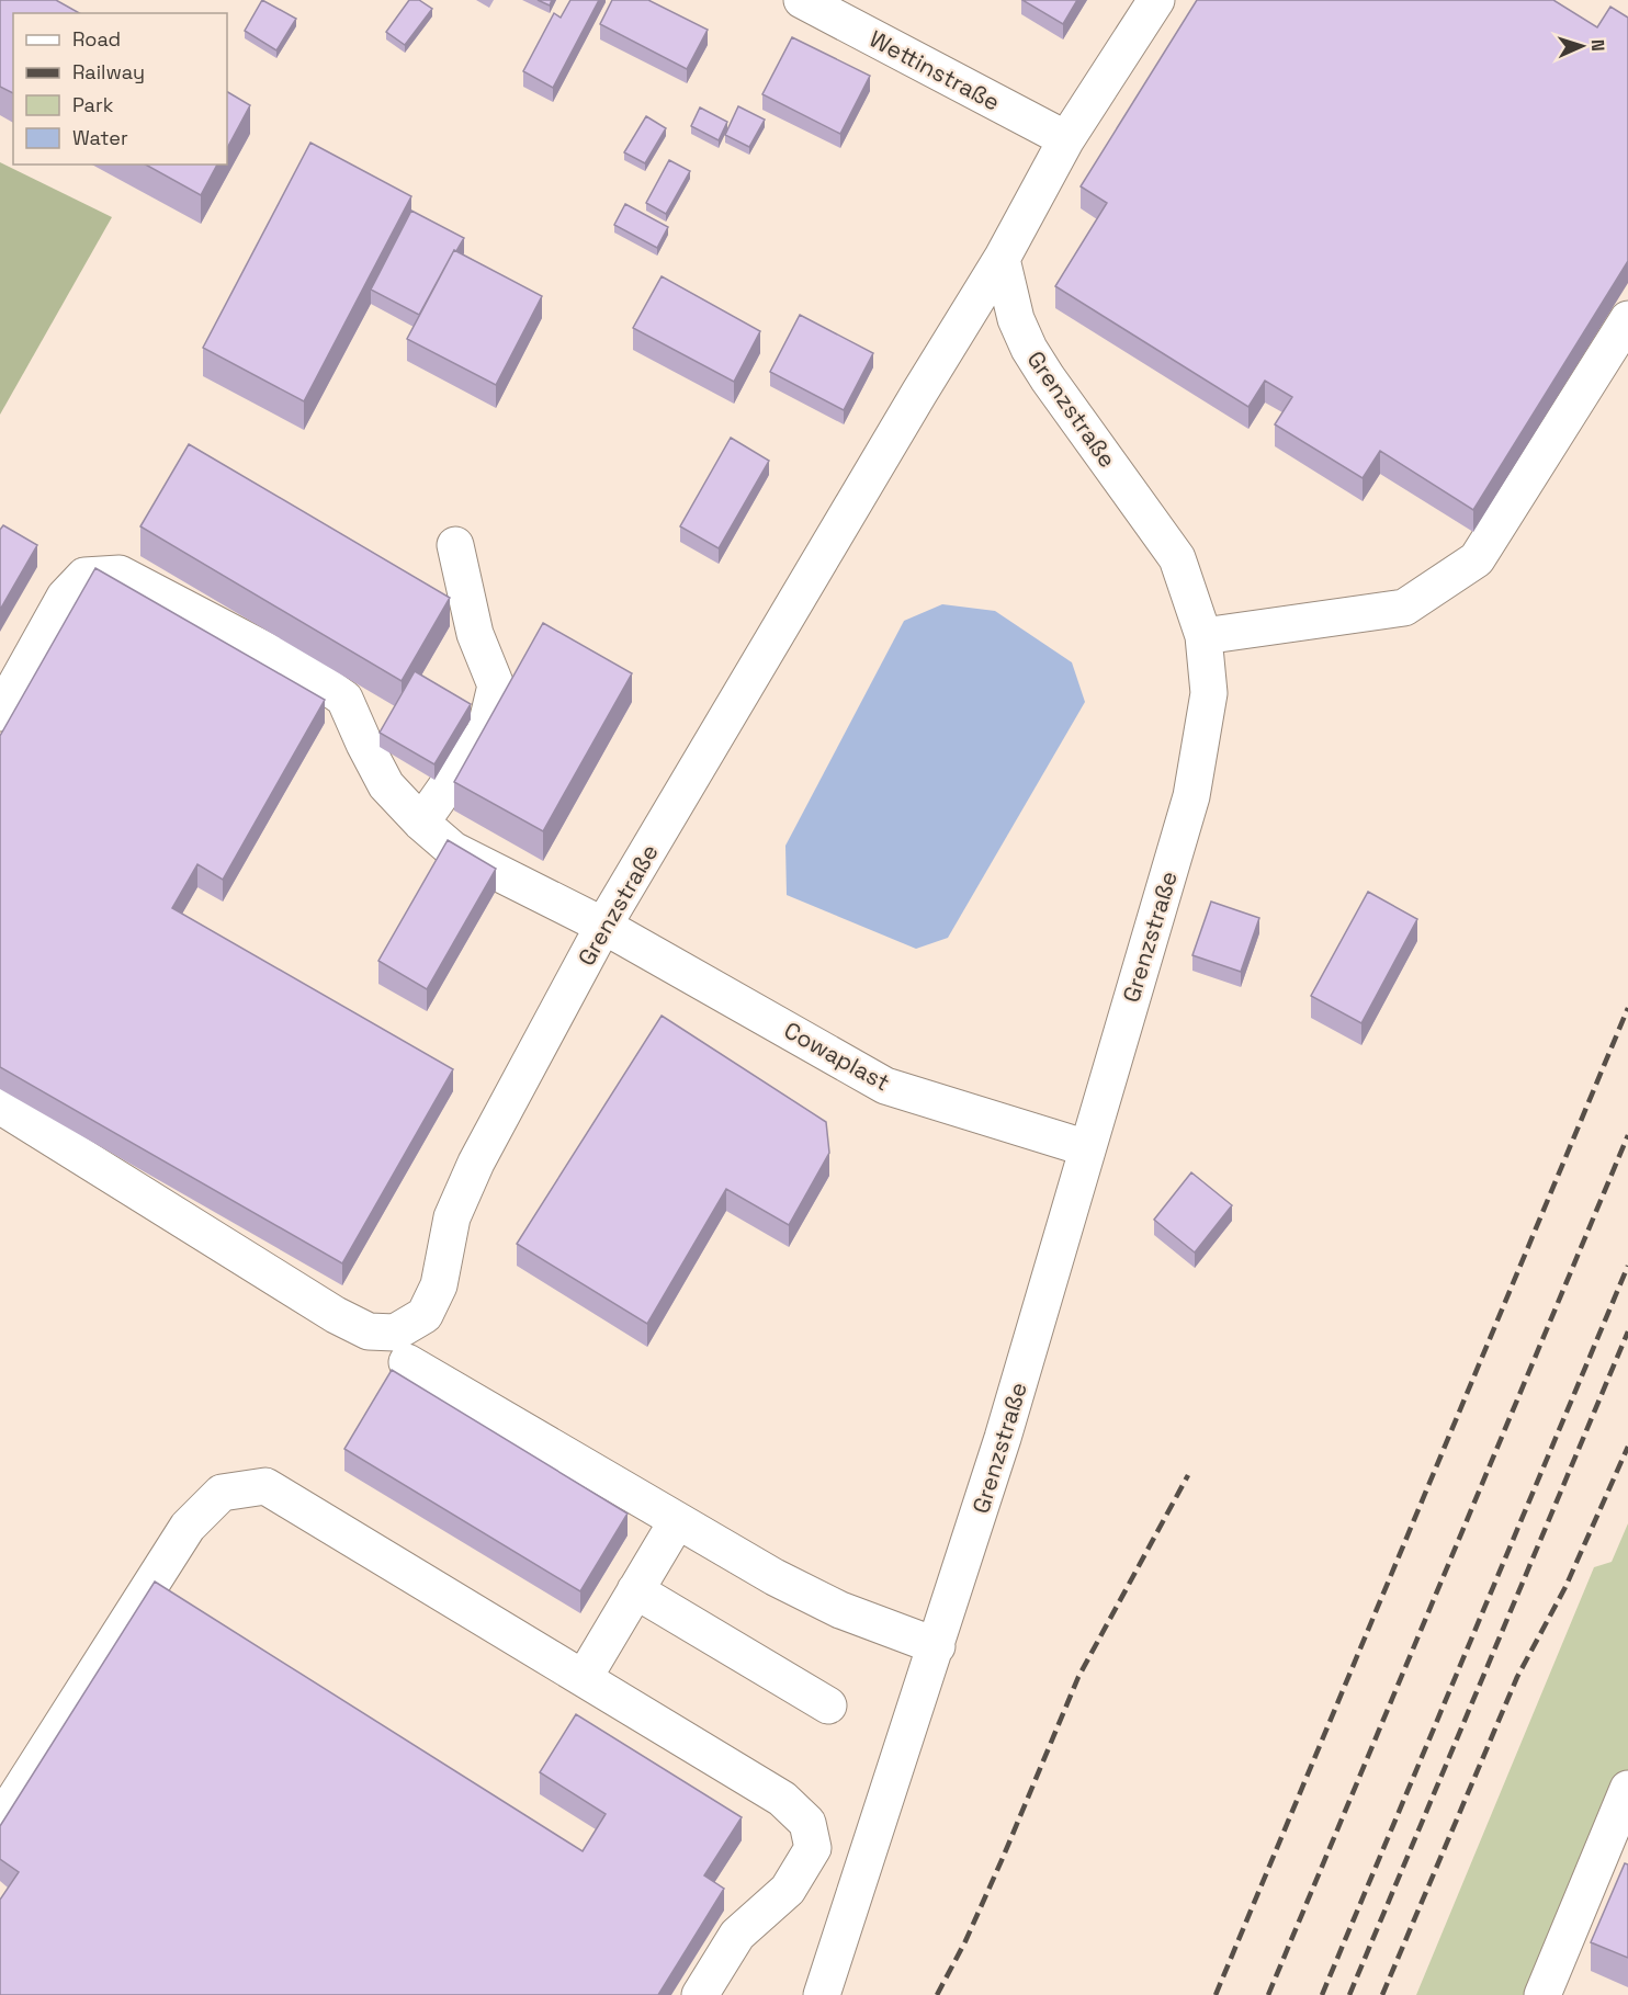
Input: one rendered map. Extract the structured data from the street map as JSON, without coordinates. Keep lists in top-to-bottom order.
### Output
{
  "streets": {
    "street": ["Wettinstraße", "Grenzstraße", "Cowaplast"]
  },
  "crossings": [
    ["Wettinstraße", "Grenzstraße"],
    ["Grenzstraße", "Cowaplast"]
  ],
  "legend": [
    "Road",
    "Railway",
    "Park",
    "Water"
  ],
  "north": "right"
}
